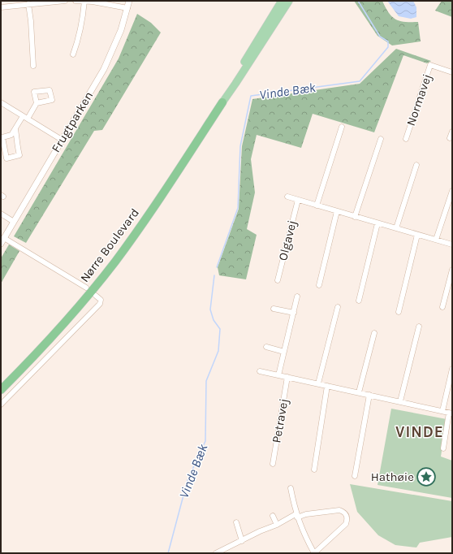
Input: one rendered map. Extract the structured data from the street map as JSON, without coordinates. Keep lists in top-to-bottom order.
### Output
{
  "streets": {
    "highway": ["Nørre Boulevard"],
    "street": [
      "Normavej",
      "Frugtparken",
      "Olgavej",
      "Petravej"
    ]
  },
  "districts": ["VINDE"],
  "water": ["Vinde Bæk"],
  "places": {
    "place": ["Hathøie"]
  }
}
